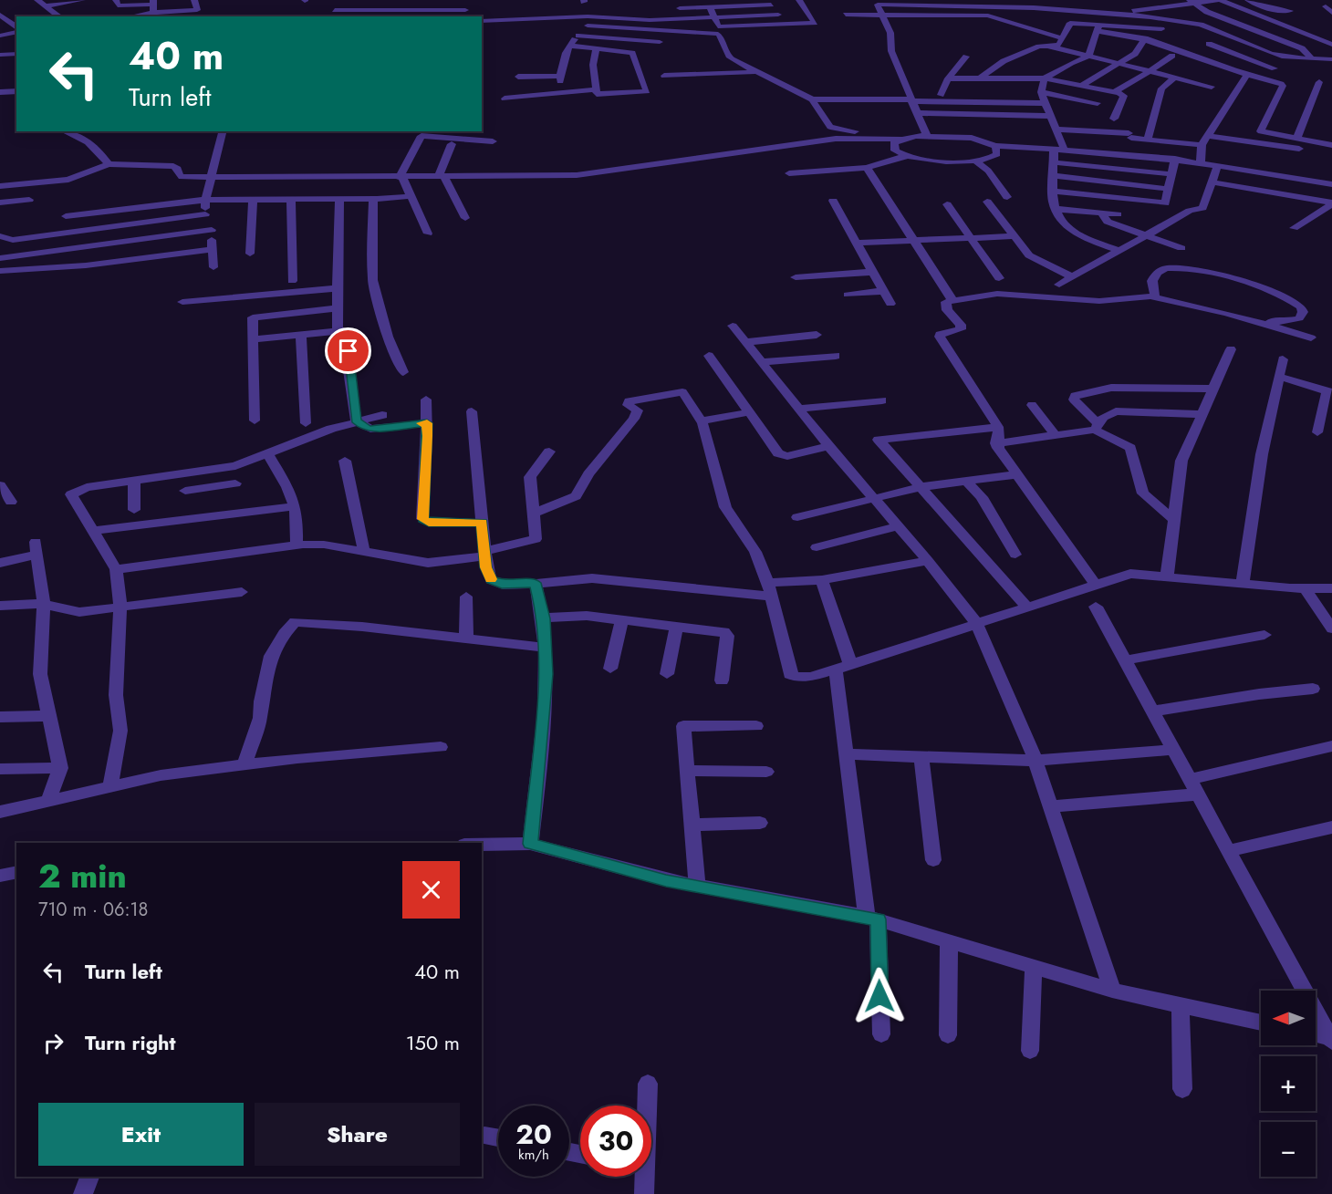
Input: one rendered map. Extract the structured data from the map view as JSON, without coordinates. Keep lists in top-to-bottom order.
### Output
{
  "north": "left",
  "page": {
    "turn": ["40 m", "Turn left"],
    "heading": ["2 min", "710 m · 06:18"],
    "list": [
      {
        "name": "Turn left",
        "value": "40 m"
      },
      {
        "name": "Turn right",
        "value": "150 m"
      }
    ],
    "map_buttons": ["+", "−"],
    "buttons": ["Exit", "Share"],
    "speed": "20 km/h",
    "limit": "30"
  }
}
